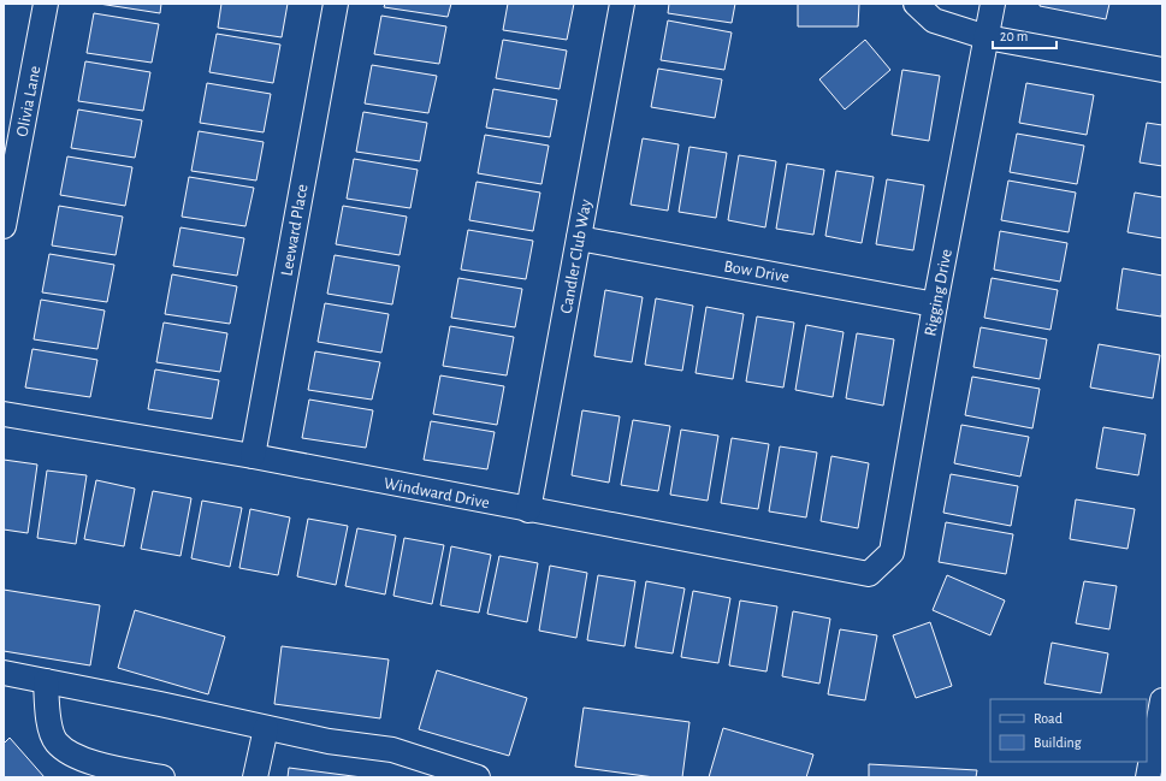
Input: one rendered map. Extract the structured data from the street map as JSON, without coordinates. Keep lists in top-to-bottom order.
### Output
{
  "streets": {
    "street": [
      "Olivia Lane",
      "Leeward Place",
      "Candler Club Way",
      "Bow Drive",
      "Rigging Drive",
      "Windward Drive"
    ]
  },
  "crossings": [
    ["Leeward Place", "Windward Drive"],
    ["Candler Club Way", "Bow Drive"],
    ["Candler Club Way", "Windward Drive"],
    ["Bow Drive", "Rigging Drive"],
    ["Rigging Drive", "Windward Drive"]
  ],
  "legend": ["Road", "Building"],
  "scale_bar": "20 m"
}
